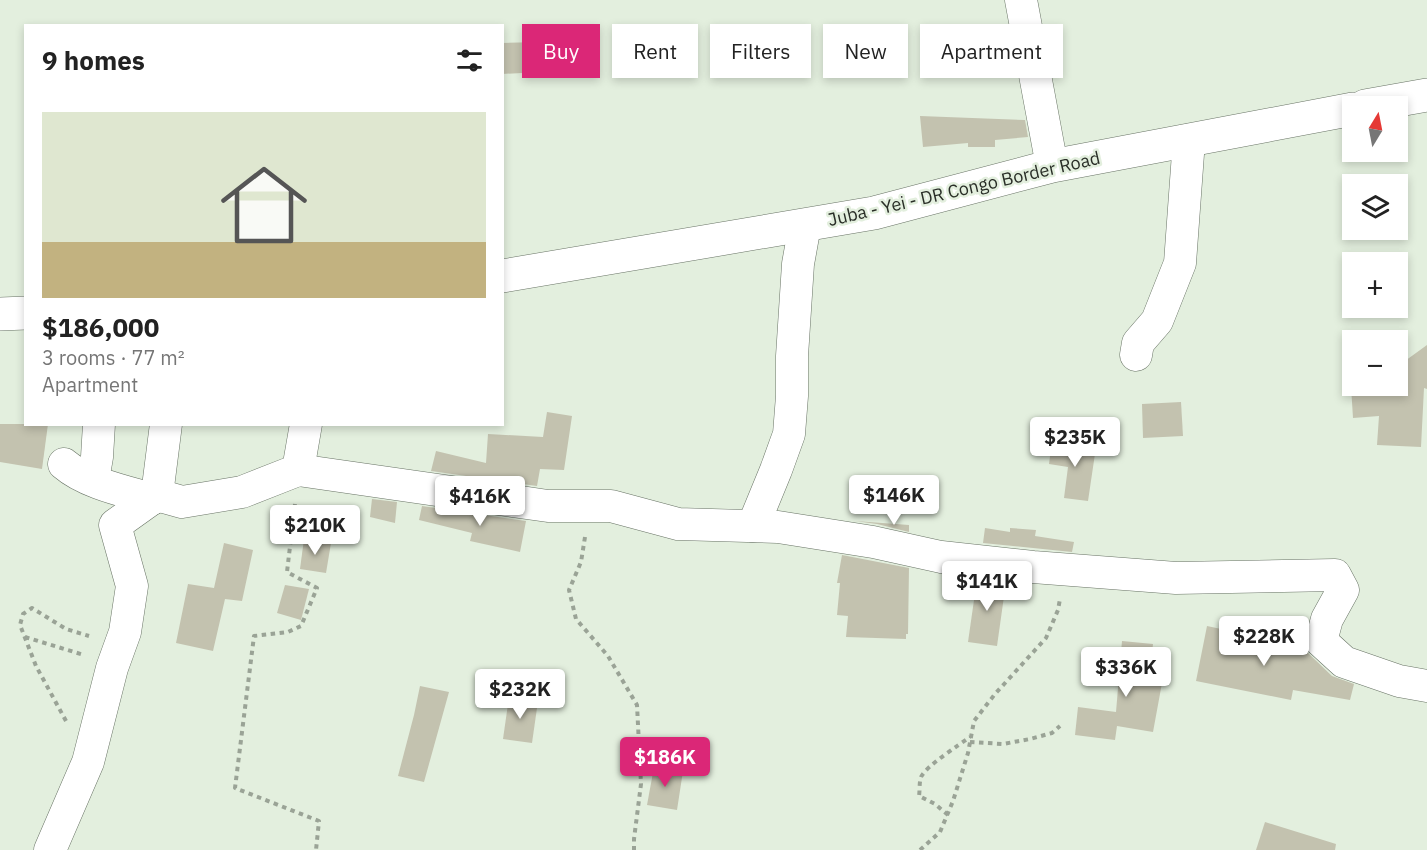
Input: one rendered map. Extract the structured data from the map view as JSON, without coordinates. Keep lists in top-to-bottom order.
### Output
{
  "streets": {
    "main road": ["Juba - Yei - DR Congo Border Road"]
  },
  "north": "top",
  "page": {
    "chip": [
      "Buy",
      "Rent",
      "Filters",
      "New",
      "Apartment"
    ],
    "heading": "9 homes",
    "map_buttons": ["+", "−"],
    "list": [
      {
        "name": "$186,000",
        "note": "3 rooms · 77 m² · Apartment"
      }
    ],
    "price": [
      "$235K",
      "$146K",
      "$416K",
      "$210K",
      "$141K",
      "$228K",
      "$336K",
      "$232K",
      "$186K"
    ]
  }
}
